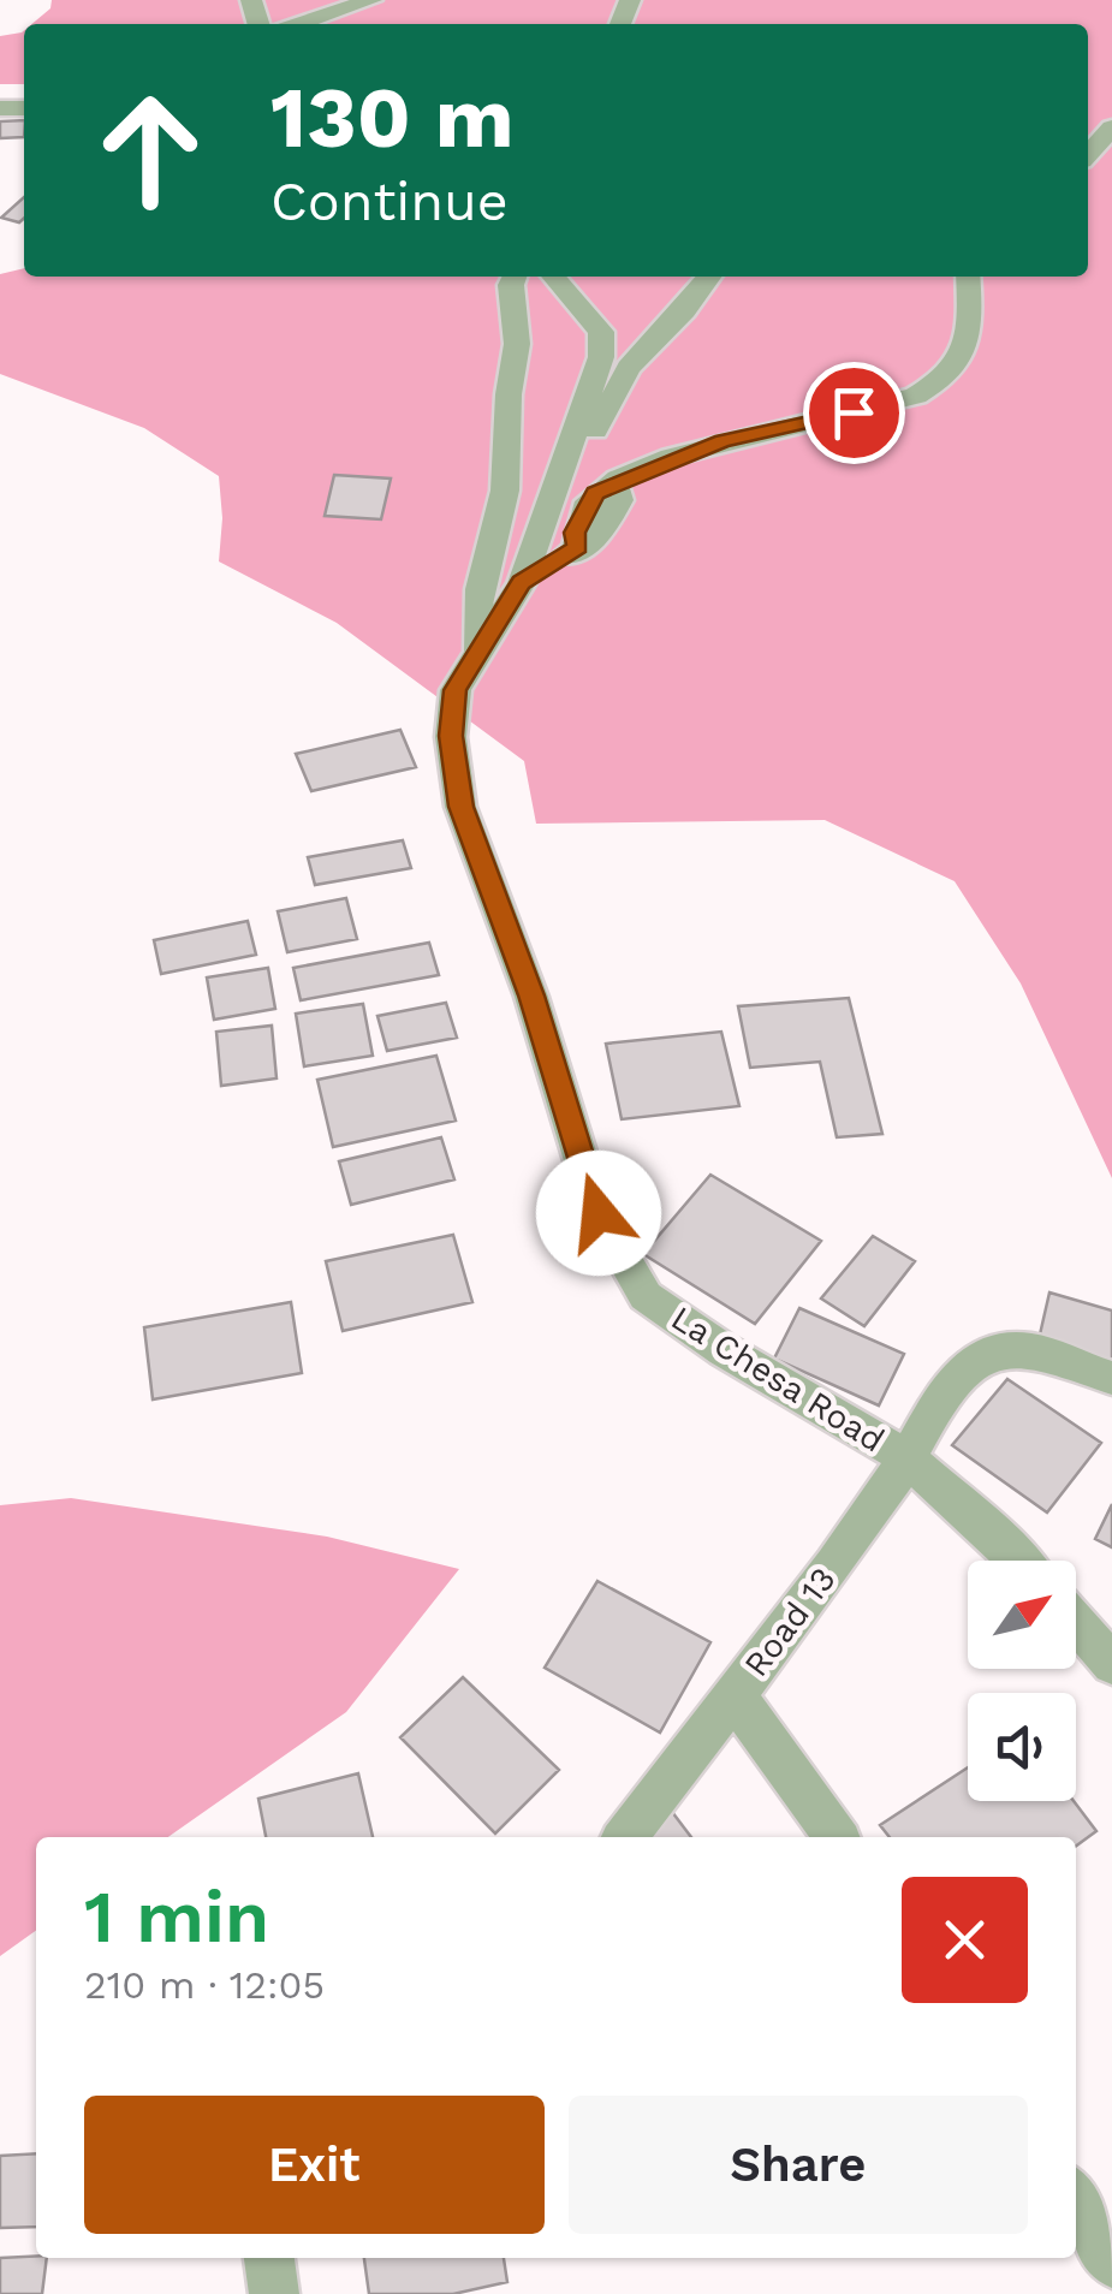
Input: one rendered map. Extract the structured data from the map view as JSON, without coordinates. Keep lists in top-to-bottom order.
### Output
{
  "streets": {
    "street": ["La Chesa Road", "Road 13"]
  },
  "crossings": [
    ["La Chesa Road", "Road 13"]
  ],
  "north": "top right",
  "page": {
    "turn": ["130 m", "Continue"],
    "heading": ["1 min", "210 m · 12:05"],
    "buttons": ["Exit", "Share"]
  }
}
